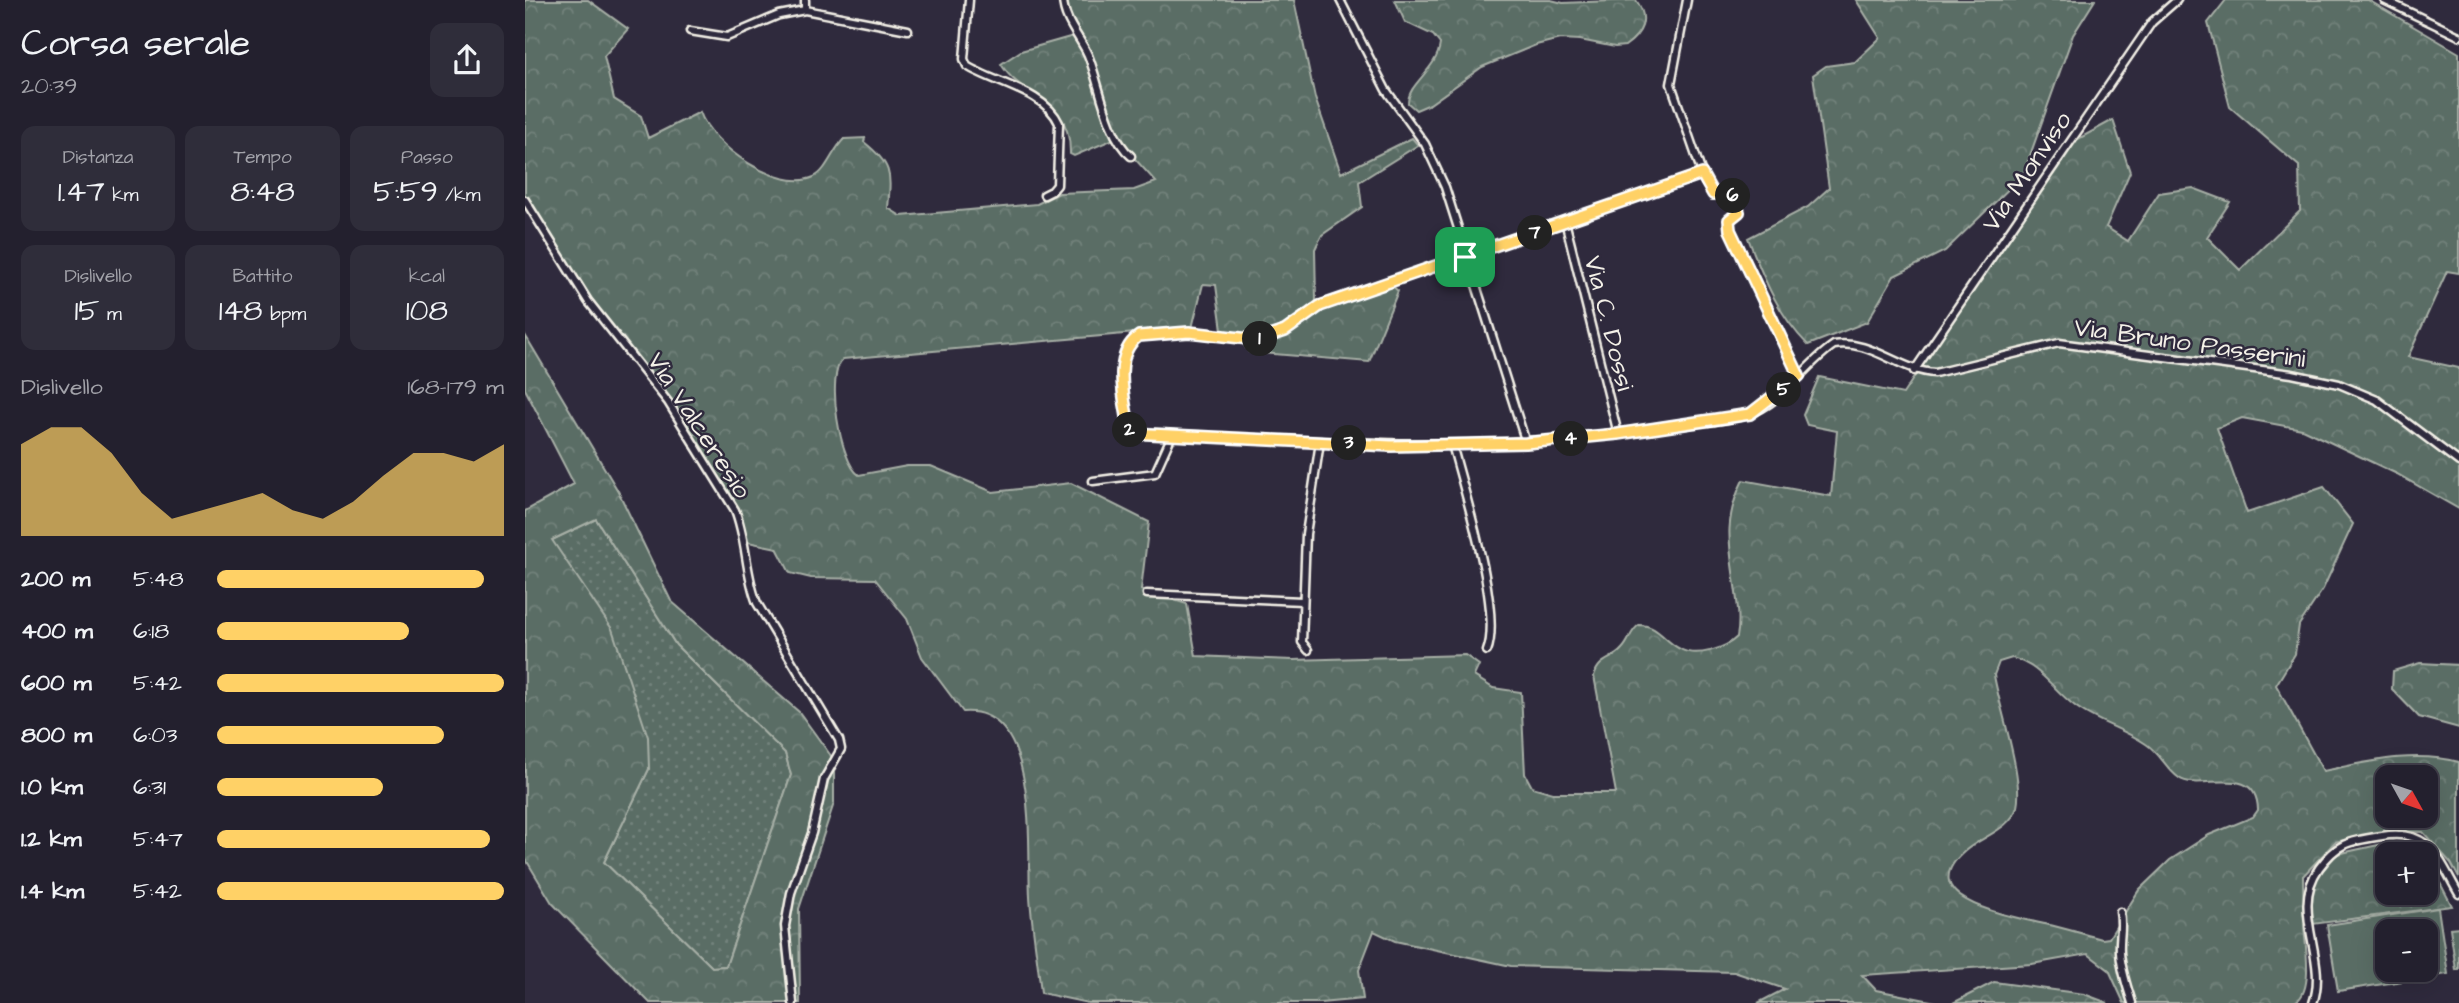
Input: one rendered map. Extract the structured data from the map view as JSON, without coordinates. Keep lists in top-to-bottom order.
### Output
{
  "streets": {
    "street": [
      "Via Monviso",
      "Via C. Dossi",
      "Via Bruno Passerini",
      "Via Valceresio"
    ]
  },
  "crossings": [
    ["Via Monviso", "Via Bruno Passerini"],
    ["Via C. Dossi", "Via Bruno Passerini"]
  ],
  "north": "bottom right",
  "page": {
    "heading": ["Corsa serale", "20:39"],
    "stats": [
      ["Distanza", "1.47 km"],
      ["Tempo", "8:48"],
      ["Passo", "5:59 /km"],
      ["Dislivello", "15 m"],
      ["Battito", "148 bpm"],
      ["kcal", "108"]
    ],
    "pins": [
      "6",
      "7",
      "1",
      "5",
      "2",
      "4",
      "3"
    ],
    "chart": ["Dislivello", "168–179 m"],
    "list": [
      {
        "name": "200 m",
        "note": "5:48"
      },
      {
        "name": "400 m",
        "note": "6:18"
      },
      {
        "name": "600 m",
        "note": "5:42"
      },
      {
        "name": "800 m",
        "note": "6:03"
      },
      {
        "name": "1.0 km",
        "note": "6:31"
      },
      {
        "name": "1.2 km",
        "note": "5:47"
      },
      {
        "name": "1.4 km",
        "note": "5:42"
      }
    ],
    "map_buttons": ["+", "−"]
  }
}
